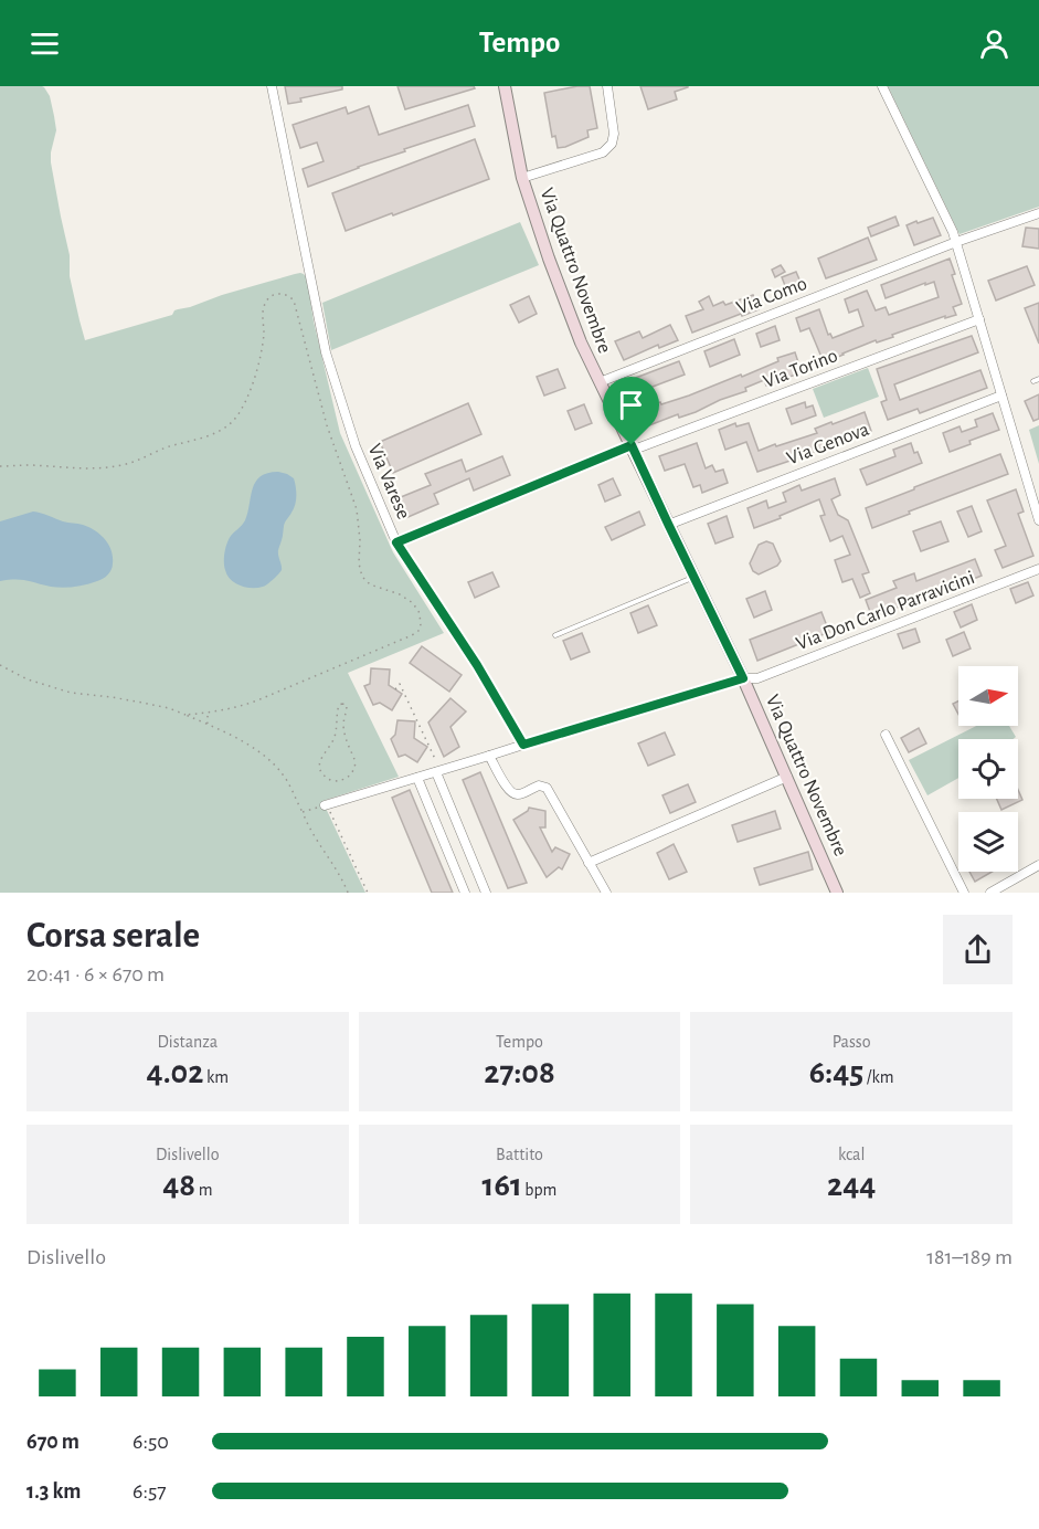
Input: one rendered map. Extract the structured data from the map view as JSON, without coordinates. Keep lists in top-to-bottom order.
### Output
{
  "streets": {
    "street": [
      "Via Quattro Novembre",
      "Via Como",
      "Via Torino",
      "Via Genova",
      "Via Varese",
      "Via Don Carlo Parravicini"
    ]
  },
  "crossings": [
    ["Via Quattro Novembre", "Via Como"],
    ["Via Quattro Novembre", "Via Torino"],
    ["Via Quattro Novembre", "Via Genova"],
    ["Via Quattro Novembre", "Via Don Carlo Parravicini"],
    ["Via Torino", "Via Varese"],
    ["Via Varese", "Via Don Carlo Parravicini"]
  ],
  "north": "right",
  "page": {
    "header": "Tempo",
    "heading": ["Corsa serale", "20:41 · 6 × 670 m"],
    "stats": [
      ["Distanza", "4.02 km"],
      ["Tempo", "27:08"],
      ["Passo", "6:45 /km"],
      ["Dislivello", "48 m"],
      ["Battito", "161 bpm"],
      ["kcal", "244"]
    ],
    "chart": ["Dislivello", "181–189 m"],
    "list": [
      {
        "name": "670 m",
        "note": "6:50"
      },
      {
        "name": "1.3 km",
        "note": "6:57"
      }
    ]
  }
}
